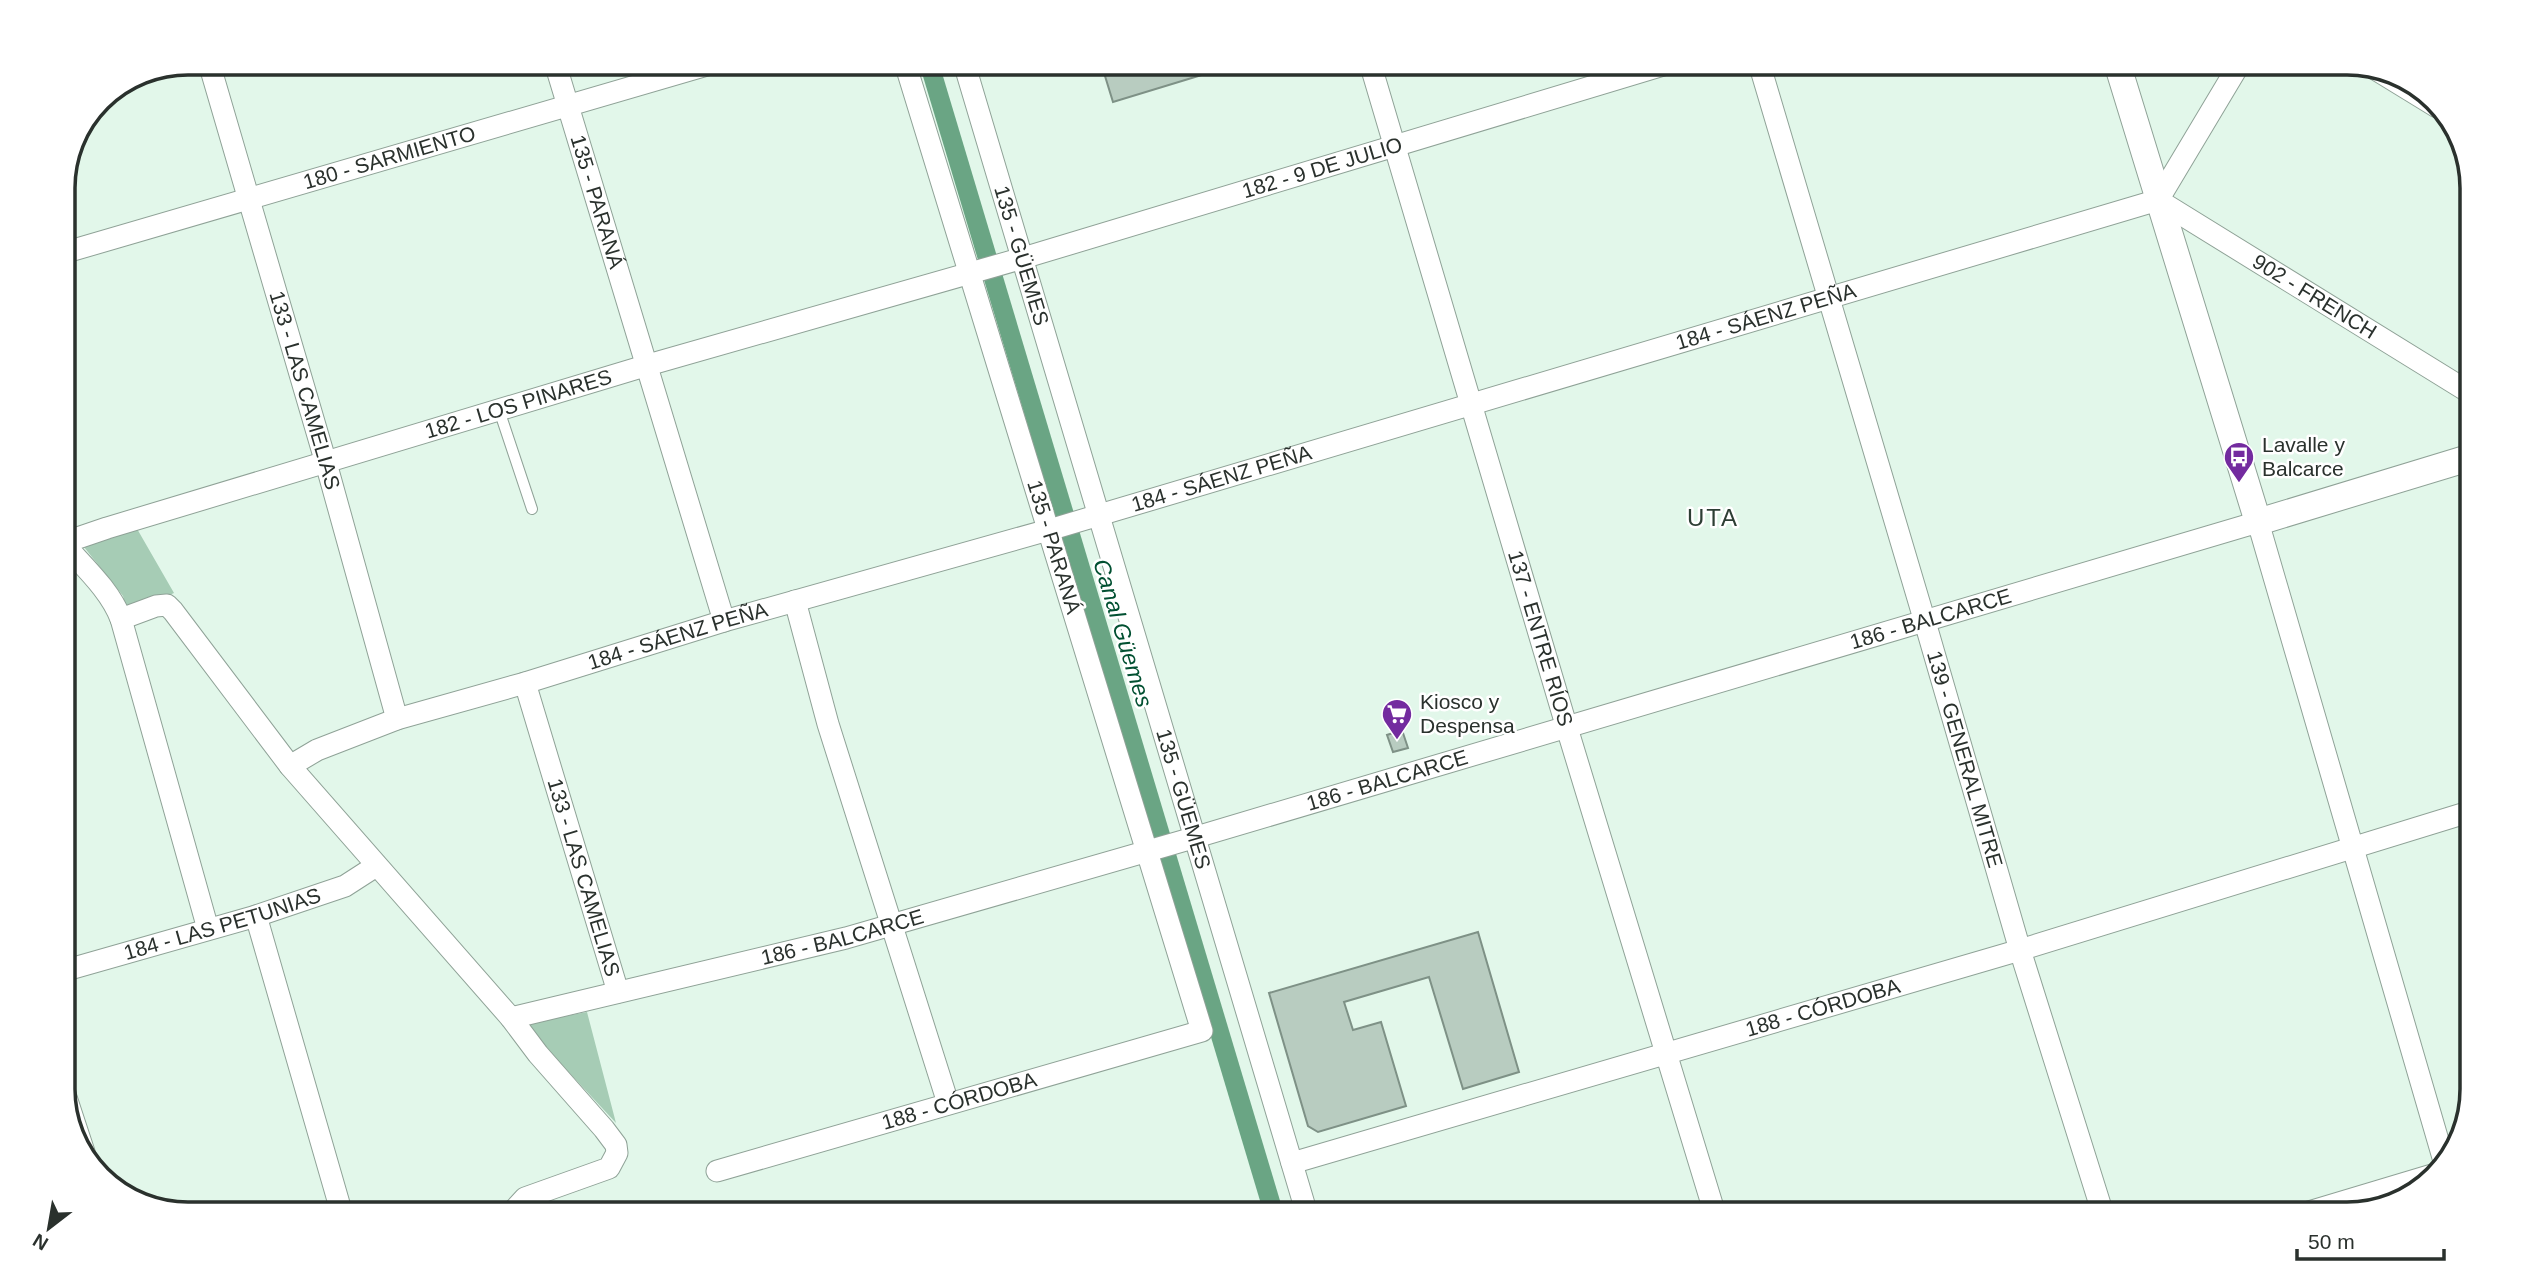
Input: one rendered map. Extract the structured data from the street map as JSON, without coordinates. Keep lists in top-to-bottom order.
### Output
{
  "streets": {
    "street": [
      "180 - SARMIENTO",
      "182 - 9 DE JULIO",
      "135 - PARANÁ",
      "135 - GÜEMES",
      "902 - FRENCH",
      "184 - SÁENZ PEÑA",
      "133 - LAS CAMELIAS",
      "182 - LOS PINARES",
      "186 - BALCARCE",
      "137 - ENTRE RÍOS",
      "139 - GENERAL MITRE",
      "184 - LAS PETUNIAS",
      "188 - CÓRDOBA"
    ]
  },
  "crossings": [
    ["180 - SARMIENTO", "135 - PARANÁ"],
    ["180 - SARMIENTO", "133 - LAS CAMELIAS"],
    ["182 - 9 DE JULIO", "135 - PARANÁ"],
    ["182 - 9 DE JULIO", "135 - GÜEMES"],
    ["182 - 9 DE JULIO", "182 - LOS PINARES"],
    ["182 - 9 DE JULIO", "137 - ENTRE RÍOS"],
    ["135 - PARANÁ", "184 - SÁENZ PEÑA"],
    ["135 - PARANÁ", "182 - LOS PINARES"],
    ["135 - PARANÁ", "186 - BALCARCE"],
    ["135 - PARANÁ", "188 - CÓRDOBA"],
    ["135 - GÜEMES", "184 - SÁENZ PEÑA"],
    ["135 - GÜEMES", "186 - BALCARCE"],
    ["135 - GÜEMES", "188 - CÓRDOBA"],
    ["902 - FRENCH", "184 - SÁENZ PEÑA"],
    ["184 - SÁENZ PEÑA", "133 - LAS CAMELIAS"],
    ["184 - SÁENZ PEÑA", "137 - ENTRE RÍOS"],
    ["184 - SÁENZ PEÑA", "139 - GENERAL MITRE"],
    ["133 - LAS CAMELIAS", "182 - LOS PINARES"],
    ["133 - LAS CAMELIAS", "186 - BALCARCE"],
    ["186 - BALCARCE", "137 - ENTRE RÍOS"],
    ["186 - BALCARCE", "139 - GENERAL MITRE"],
    ["137 - ENTRE RÍOS", "188 - CÓRDOBA"],
    ["139 - GENERAL MITRE", "188 - CÓRDOBA"]
  ],
  "districts": ["UTA"],
  "water": ["Canal Güemes"],
  "places": {
    "bus stop": ["Lavalle y Balcarce"],
    "supermarket": ["Kiosco y Despensa"]
  },
  "scale_bar": "50 m",
  "north": "bottom left"
}
